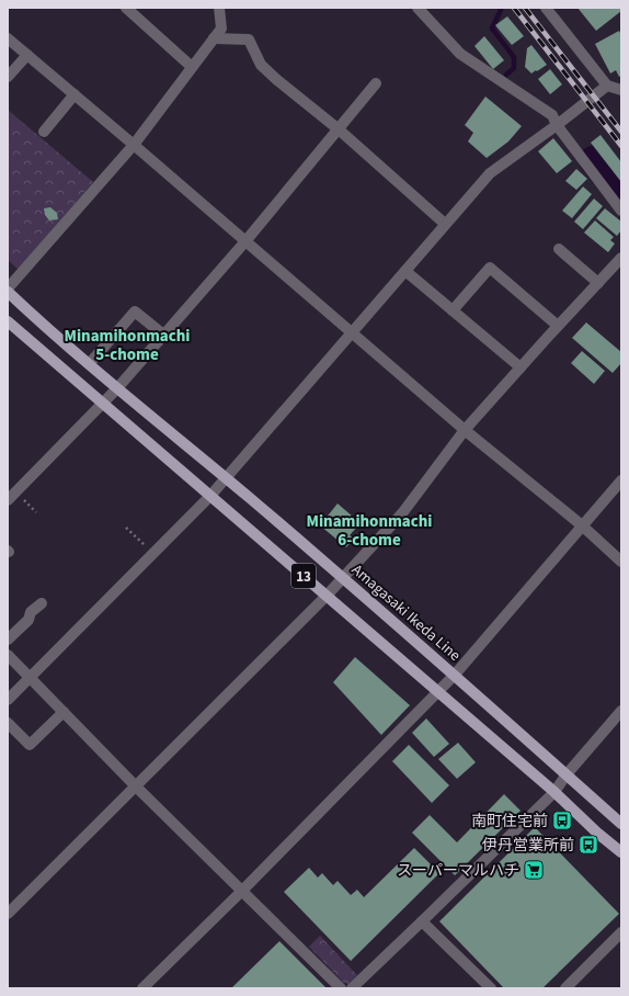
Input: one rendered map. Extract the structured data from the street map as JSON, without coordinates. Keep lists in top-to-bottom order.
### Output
{
  "streets": {
    "main road": ["13", "Amagasaki Ikeda Line"]
  },
  "districts": ["Minamihonmachi 5-chome", "Minamihonmachi 6-chome"],
  "places": {
    "bus stop": ["南町住宅前", "伊丹営業所前"],
    "supermarket": ["スーパーマルハチ"]
  }
}
